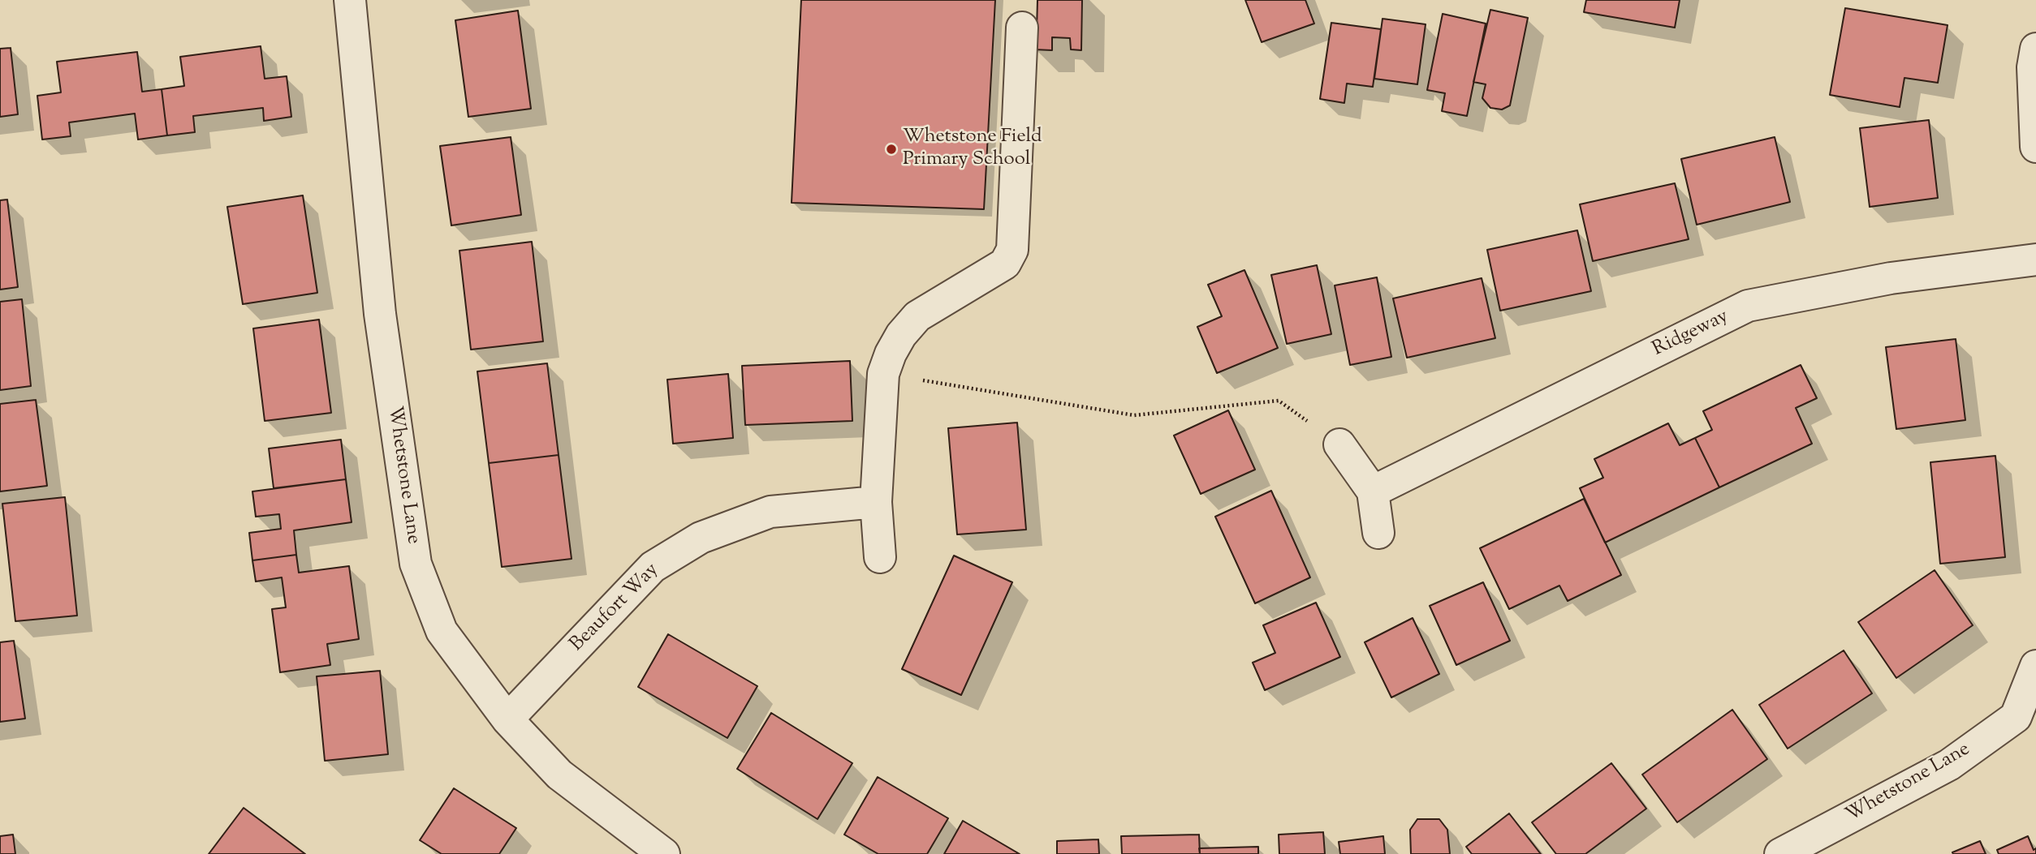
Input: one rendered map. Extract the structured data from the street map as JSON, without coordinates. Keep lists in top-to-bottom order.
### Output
{
  "streets": {
    "street": ["Ridgeway", "Whetstone Lane", "Beaufort Way"]
  },
  "crossings": [
    ["Whetstone Lane", "Beaufort Way"]
  ],
  "places": ["Whetstone Field Primary School"]
}
